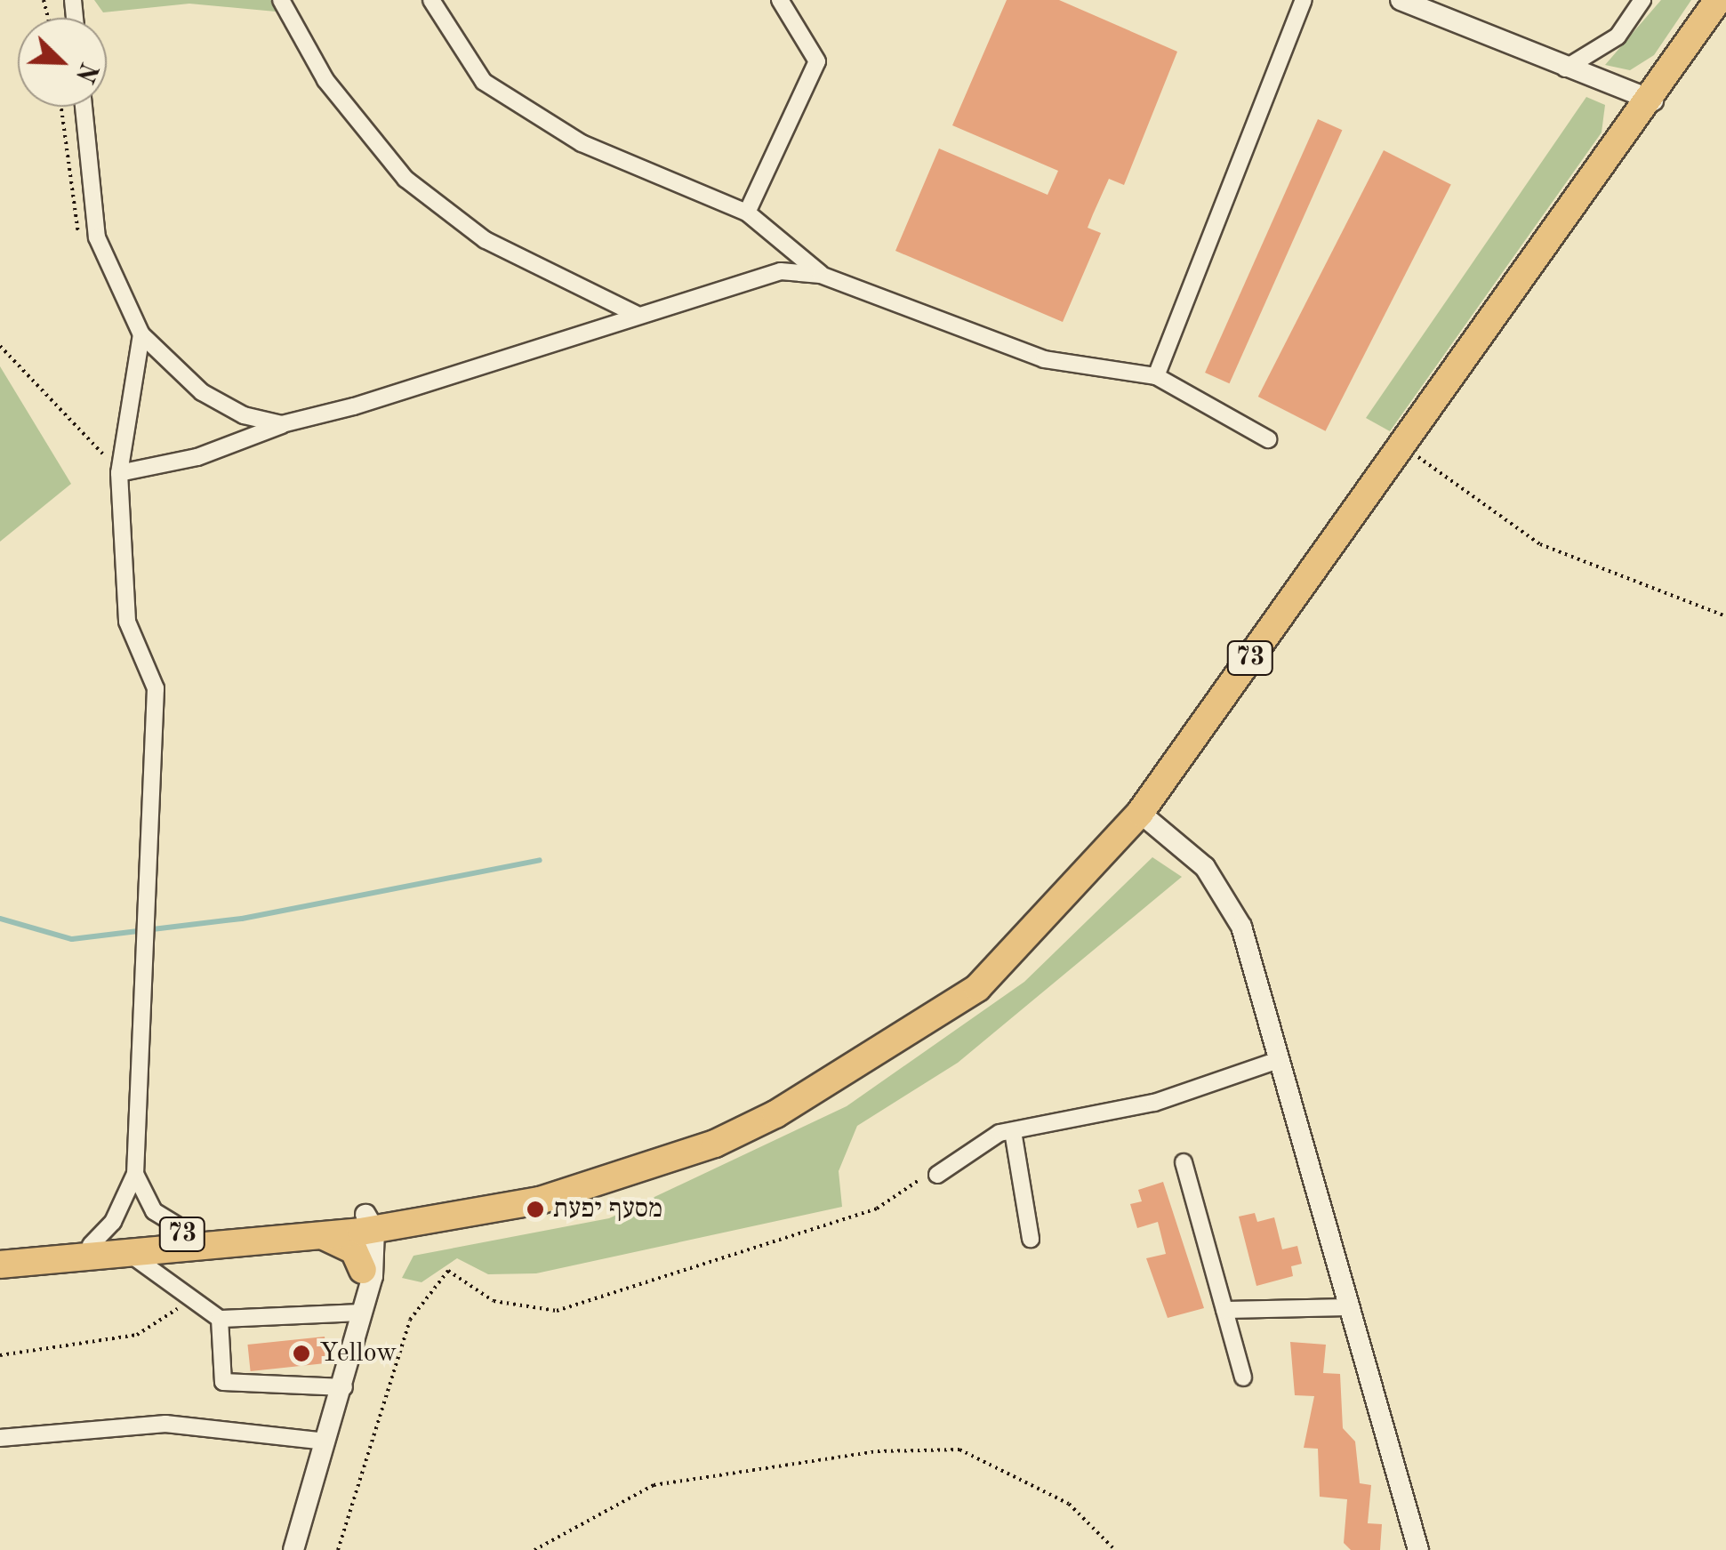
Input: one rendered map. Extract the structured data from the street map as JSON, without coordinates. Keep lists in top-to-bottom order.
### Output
{
  "streets": {
    "highway": ["73"]
  },
  "places": ["מסעף יפעת", "Yellow"],
  "north": "bottom right"
}
